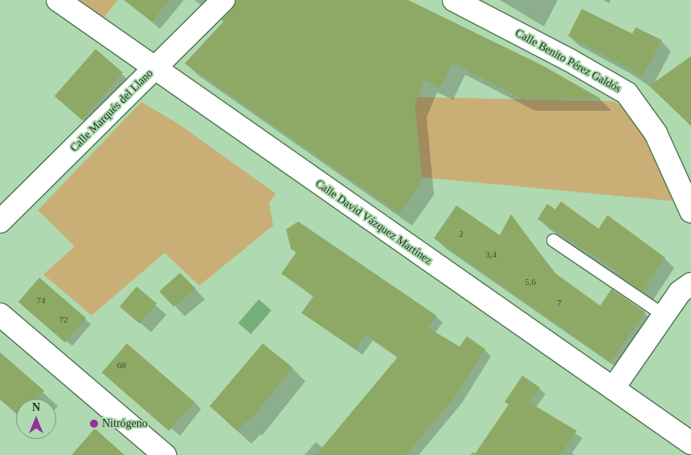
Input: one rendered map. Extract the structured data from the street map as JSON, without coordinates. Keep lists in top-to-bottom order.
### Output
{
  "streets": {
    "street": ["Calle Benito Pérez Galdós", "Calle Marqués del Llano", "Calle David Vázquez Martínez"]
  },
  "crossings": [
    ["Calle Marqués del Llano", "Calle David Vázquez Martínez"]
  ],
  "places": ["Nitrógeno"],
  "house_numbers": [
    "2",
    "3,4",
    "5,6",
    "74",
    "7",
    "72",
    "68"
  ],
  "north": "top"
}
